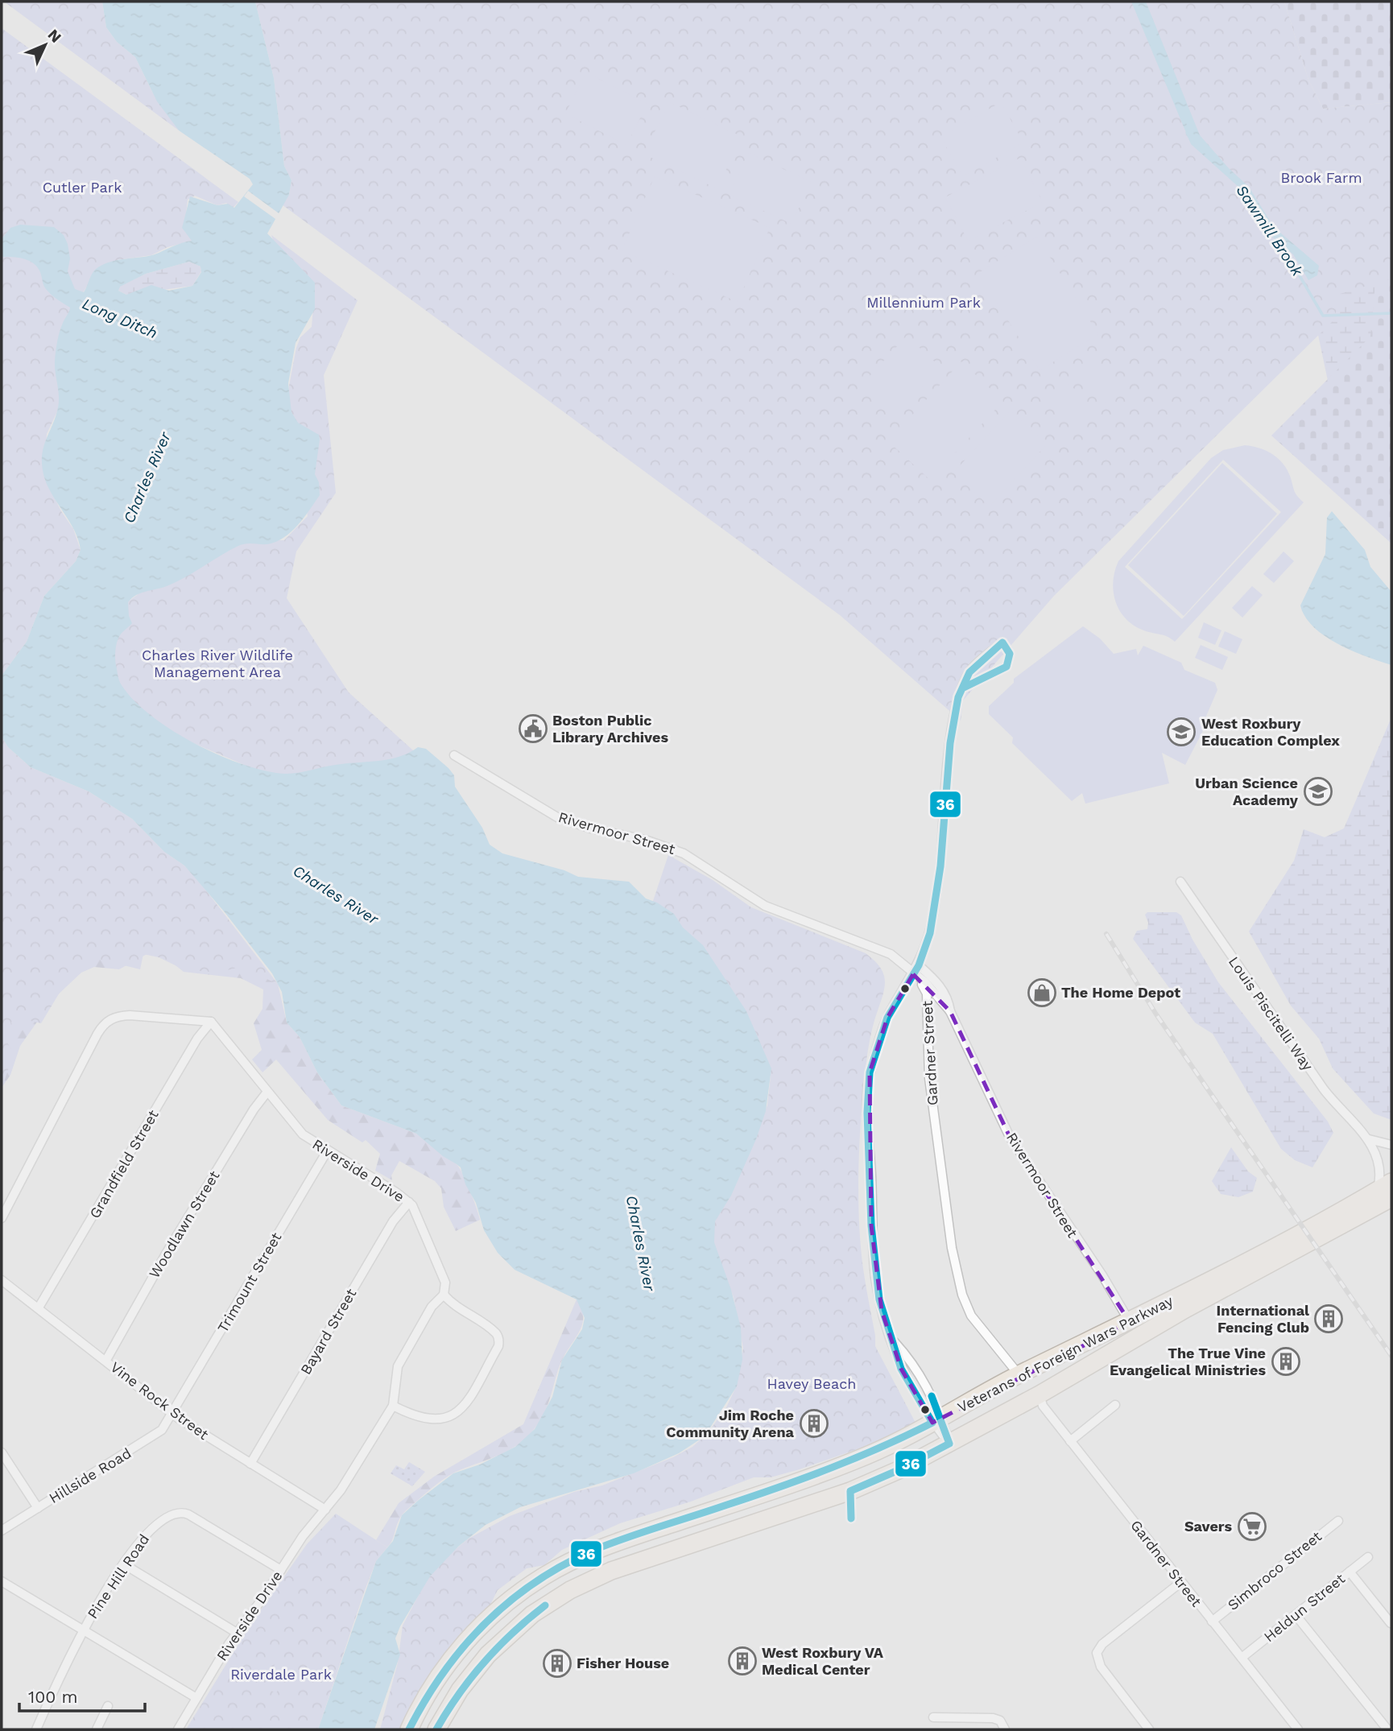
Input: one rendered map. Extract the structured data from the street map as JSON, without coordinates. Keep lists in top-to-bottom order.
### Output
{
  "streets": {
    "highway": ["Veterans of Foreign Wars Parkway"],
    "street": [
      "Rivermoor Street",
      "Louis Piscitelli Way",
      "Gardner Street",
      "Grandfield Street",
      "Riverside Drive",
      "Woodlawn Street",
      "Trimount Street",
      "Bayard Street",
      "Vine Rock Street",
      "Hillside Road",
      "Simbroco Street",
      "Pine Hill Road",
      "Heldun Street"
    ]
  },
  "crossings": [
    ["Rivermoor Street", "Gardner Street"],
    ["Rivermoor Street", "Veterans of Foreign Wars Parkway"],
    ["Louis Piscitelli Way", "Veterans of Foreign Wars Parkway"],
    ["Gardner Street", "Veterans of Foreign Wars Parkway"],
    ["Gardner Street", "Simbroco Street"],
    ["Gardner Street", "Heldun Street"],
    ["Grandfield Street", "Riverside Drive"],
    ["Grandfield Street", "Vine Rock Street"],
    ["Riverside Drive", "Woodlawn Street"],
    ["Riverside Drive", "Trimount Street"],
    ["Riverside Drive", "Bayard Street"],
    ["Riverside Drive", "Vine Rock Street"],
    ["Riverside Drive", "Pine Hill Road"],
    ["Woodlawn Street", "Vine Rock Street"],
    ["Trimount Street", "Vine Rock Street"],
    ["Trimount Street", "Hillside Road"],
    ["Bayard Street", "Vine Rock Street"],
    ["Vine Rock Street", "Hillside Road"]
  ],
  "water": ["Sawmill Brook", "Long Ditch", "Charles River"],
  "parks": [
    "Brook Farm",
    "Cutler Park",
    "Millennium Park",
    "Charles River Wildlife Management Area",
    "Havey Beach",
    "Riverdale Park"
  ],
  "places": {
    "public building": ["Boston Public Library Archives"],
    "school or university": ["West Roxbury Education Complex", "Urban Science Academy"],
    "shop": ["The Home Depot"],
    "building": [
      "International Fencing Club",
      "The True Vine Evangelical Ministries",
      "Jim Roche Community Arena",
      "West Roxbury VA Medical Center",
      "Fisher House"
    ],
    "supermarket": ["Savers"]
  },
  "lines": ["transit line 36"],
  "scale_bar": "100 m",
  "north": "top right"
}
